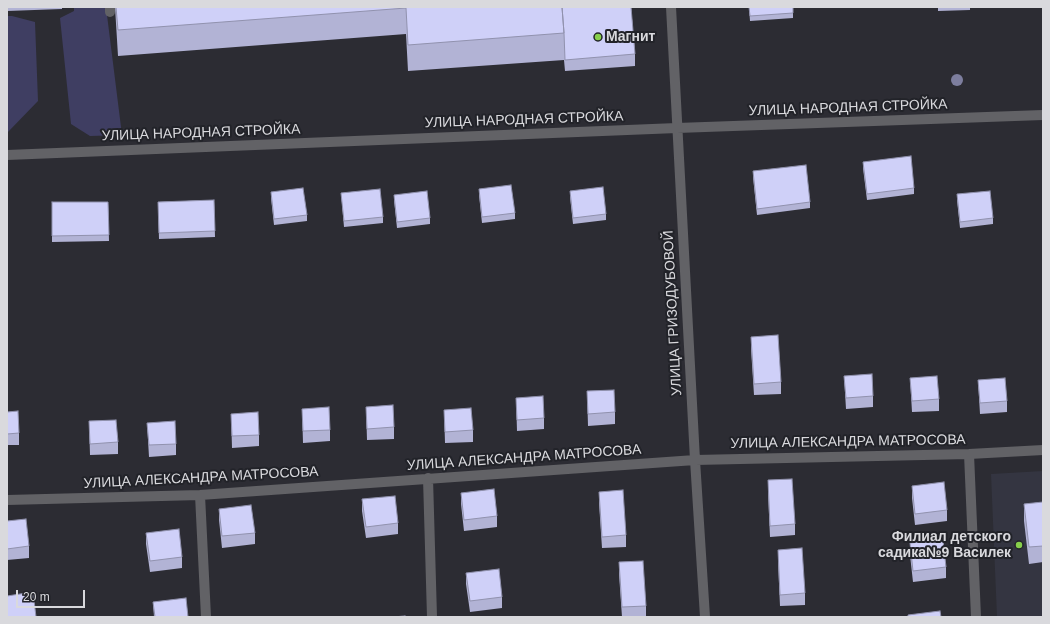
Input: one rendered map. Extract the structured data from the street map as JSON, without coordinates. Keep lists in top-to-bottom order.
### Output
{
  "streets": {
    "street": ["УЛИЦА НАРОДНАЯ СТРОЙКА", "УЛИЦА ГРИЗОДУБОВОЙ", "УЛИЦА АЛЕКСАНДРА МАТРОСОВА"]
  },
  "crossings": [
    ["УЛИЦА НАРОДНАЯ СТРОЙКА", "УЛИЦА ГРИЗОДУБОВОЙ"],
    ["УЛИЦА ГРИЗОДУБОВОЙ", "УЛИЦА АЛЕКСАНДРА МАТРОСОВА"]
  ],
  "places": ["Магнит", "Филиал детского садика№9 Василек"],
  "scale_bar": "20 m"
}
